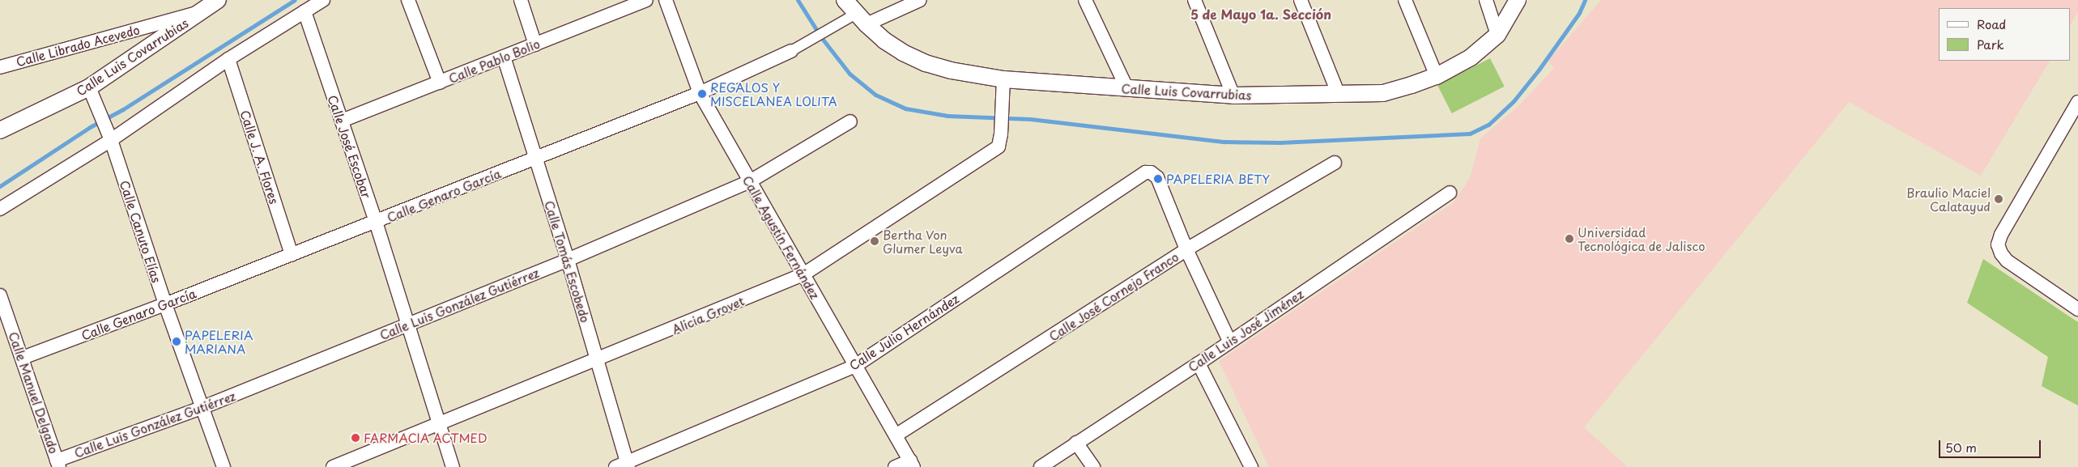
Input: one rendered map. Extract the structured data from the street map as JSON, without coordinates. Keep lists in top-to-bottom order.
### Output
{
  "streets": {
    "street": [
      "Calle Librado Acevedo",
      "Calle Luis Covarrubias",
      "Calle Pablo Bolio",
      "Calle José Escobar",
      "Calle J. A. Flores",
      "Calle Genaro García",
      "Calle Canuto Elías",
      "Calle Agustín Fernández",
      "Calle Tomás Escobedo",
      "Calle José Cornejo Franco",
      "Calle Luis González Gutiérrez",
      "Alicia Grovet",
      "Calle Luis José Jiménez",
      "Calle Julio Hernández",
      "Calle Manuel Delgado"
    ]
  },
  "crossings": [
    ["Calle Librado Acevedo", "Calle Luis Covarrubias"],
    ["Calle Luis Covarrubias", "Calle Genaro García"],
    ["Calle Luis Covarrubias", "Calle Canuto Elías"],
    ["Calle Luis Covarrubias", "Alicia Grovet"],
    ["Calle Pablo Bolio", "Calle José Escobar"],
    ["Calle Pablo Bolio", "Calle Tomás Escobedo"],
    ["Calle José Escobar", "Calle Genaro García"],
    ["Calle José Escobar", "Calle Luis González Gutiérrez"],
    ["Calle José Escobar", "Alicia Grovet"],
    ["Calle J. A. Flores", "Calle Genaro García"],
    ["Calle Genaro García", "Calle Canuto Elías"],
    ["Calle Genaro García", "Calle Agustín Fernández"],
    ["Calle Genaro García", "Calle Tomás Escobedo"],
    ["Calle Genaro García", "Calle Manuel Delgado"],
    ["Calle Canuto Elías", "Calle Luis González Gutiérrez"],
    ["Calle Agustín Fernández", "Calle José Cornejo Franco"],
    ["Calle Agustín Fernández", "Calle Luis González Gutiérrez"],
    ["Calle Agustín Fernández", "Alicia Grovet"],
    ["Calle Agustín Fernández", "Calle Julio Hernández"],
    ["Calle Tomás Escobedo", "Calle Luis González Gutiérrez"],
    ["Calle Tomás Escobedo", "Alicia Grovet"],
    ["Calle Tomás Escobedo", "Calle Julio Hernández"],
    ["Calle José Cornejo Franco", "Calle Julio Hernández"],
    ["Calle Luis González Gutiérrez", "Calle Manuel Delgado"]
  ],
  "districts": ["5 de Mayo 1a. Sección"],
  "places": [
    "REGALOS Y MISCELANEA LOLITA",
    "PAPELERIA BETY",
    "Braulio Maciel Calatayud",
    "Universidad Tecnológica de Jalisco",
    "Bertha Von Glumer Leyva",
    "PAPELERIA MARIANA",
    "FARMACIA ACTMED"
  ],
  "legend": ["Road", "Park"],
  "scale_bar": "50 m"
}
